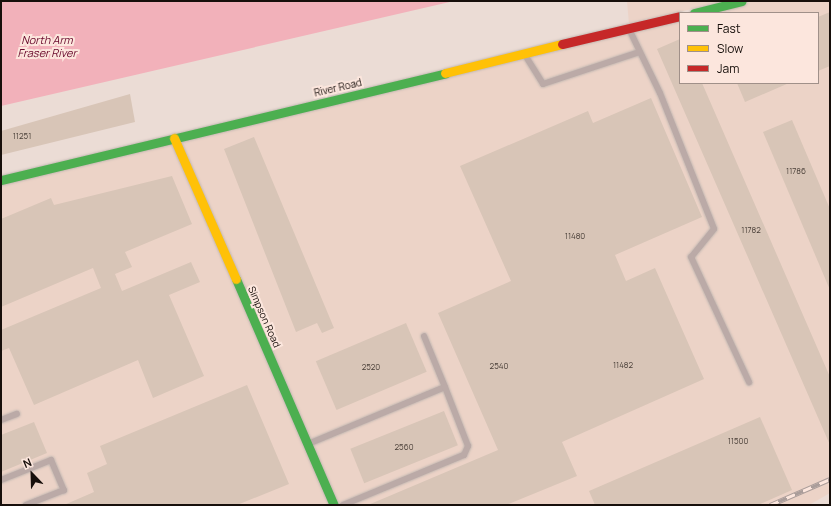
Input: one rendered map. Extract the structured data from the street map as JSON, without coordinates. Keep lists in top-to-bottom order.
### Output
{
  "streets": {
    "street": ["River Road", "Simpson Road"]
  },
  "crossings": [
    ["River Road", "Simpson Road"]
  ],
  "water": ["North Arm Fraser River"],
  "house_numbers": [
    "11251",
    "11786",
    "11782",
    "11480",
    "11482",
    "2540",
    "2520",
    "11500",
    "2560"
  ],
  "legend": ["Fast", "Slow", "Jam"],
  "north": "top left"
}
